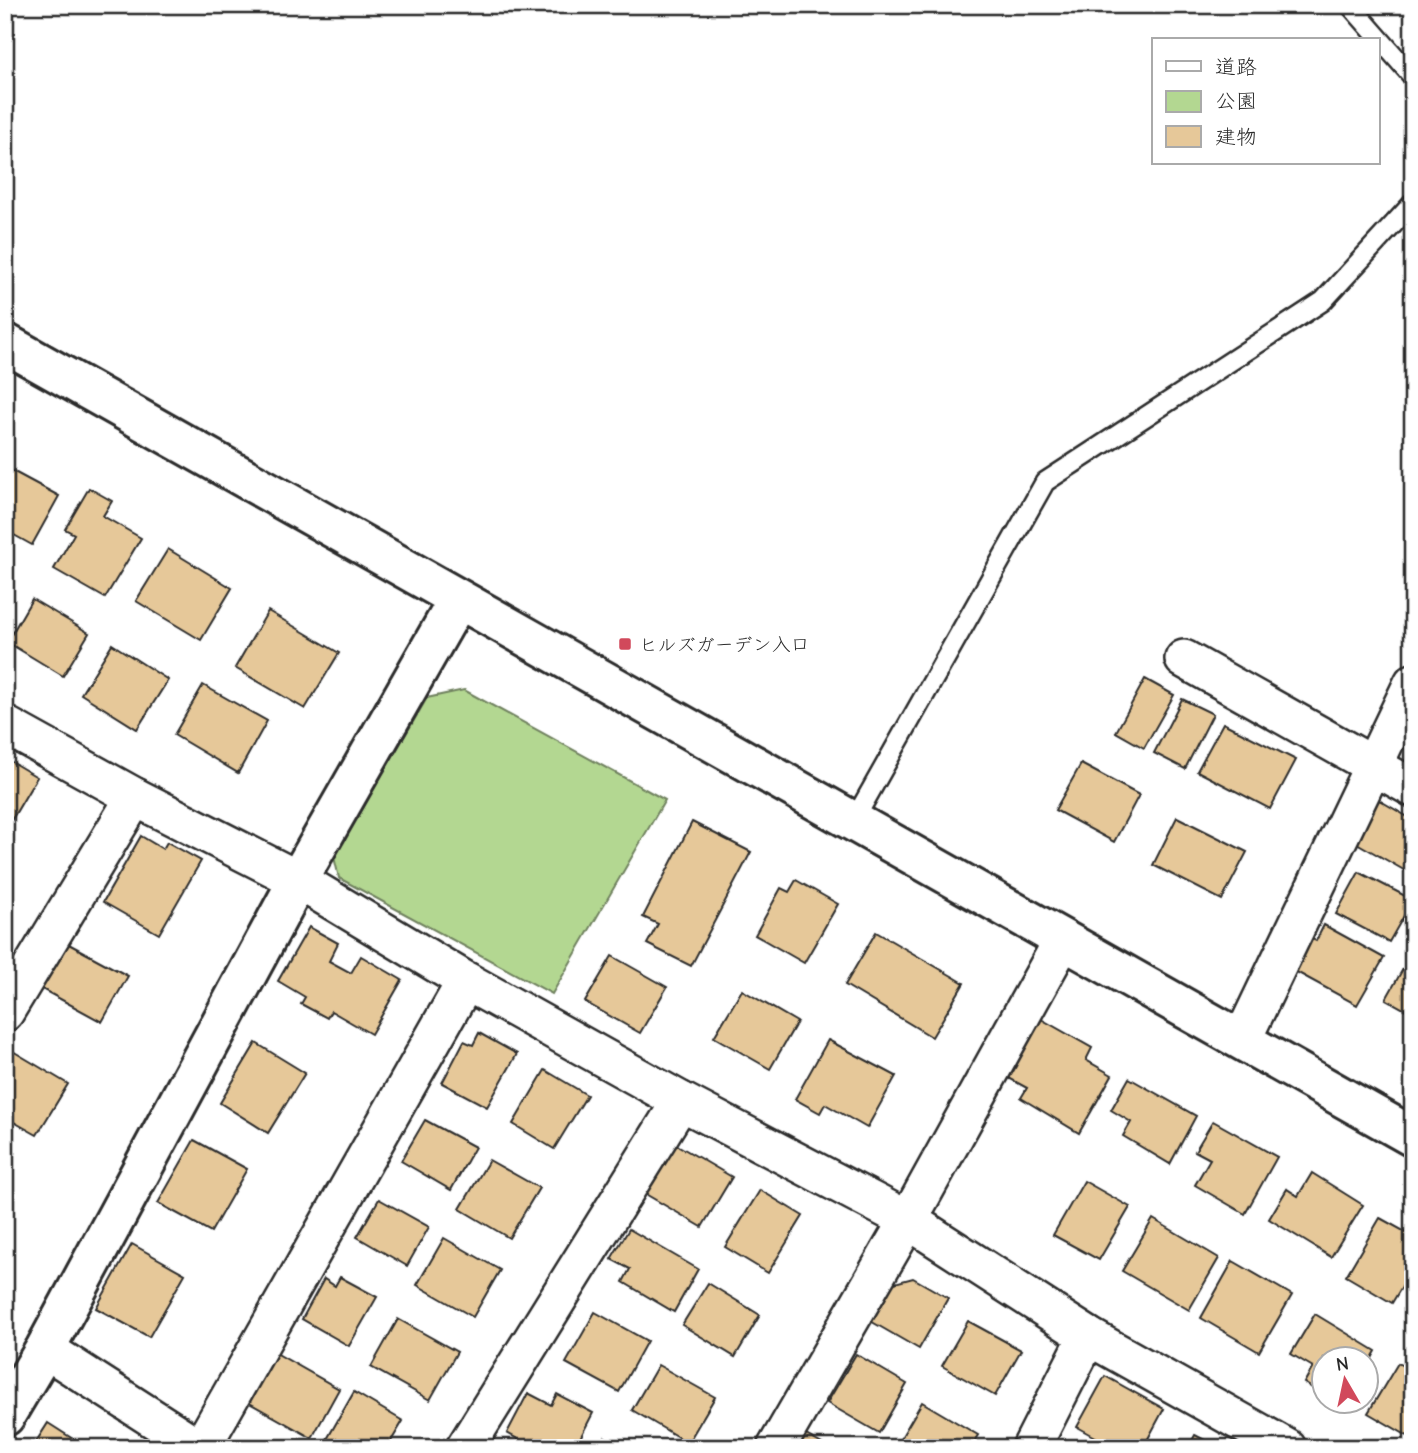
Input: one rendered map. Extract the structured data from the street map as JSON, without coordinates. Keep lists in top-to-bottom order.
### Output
{
  "places": {
    "transit": ["ヒルズガーデン入口"]
  },
  "legend": ["道路", "公園", "建物"],
  "north": "top"
}
